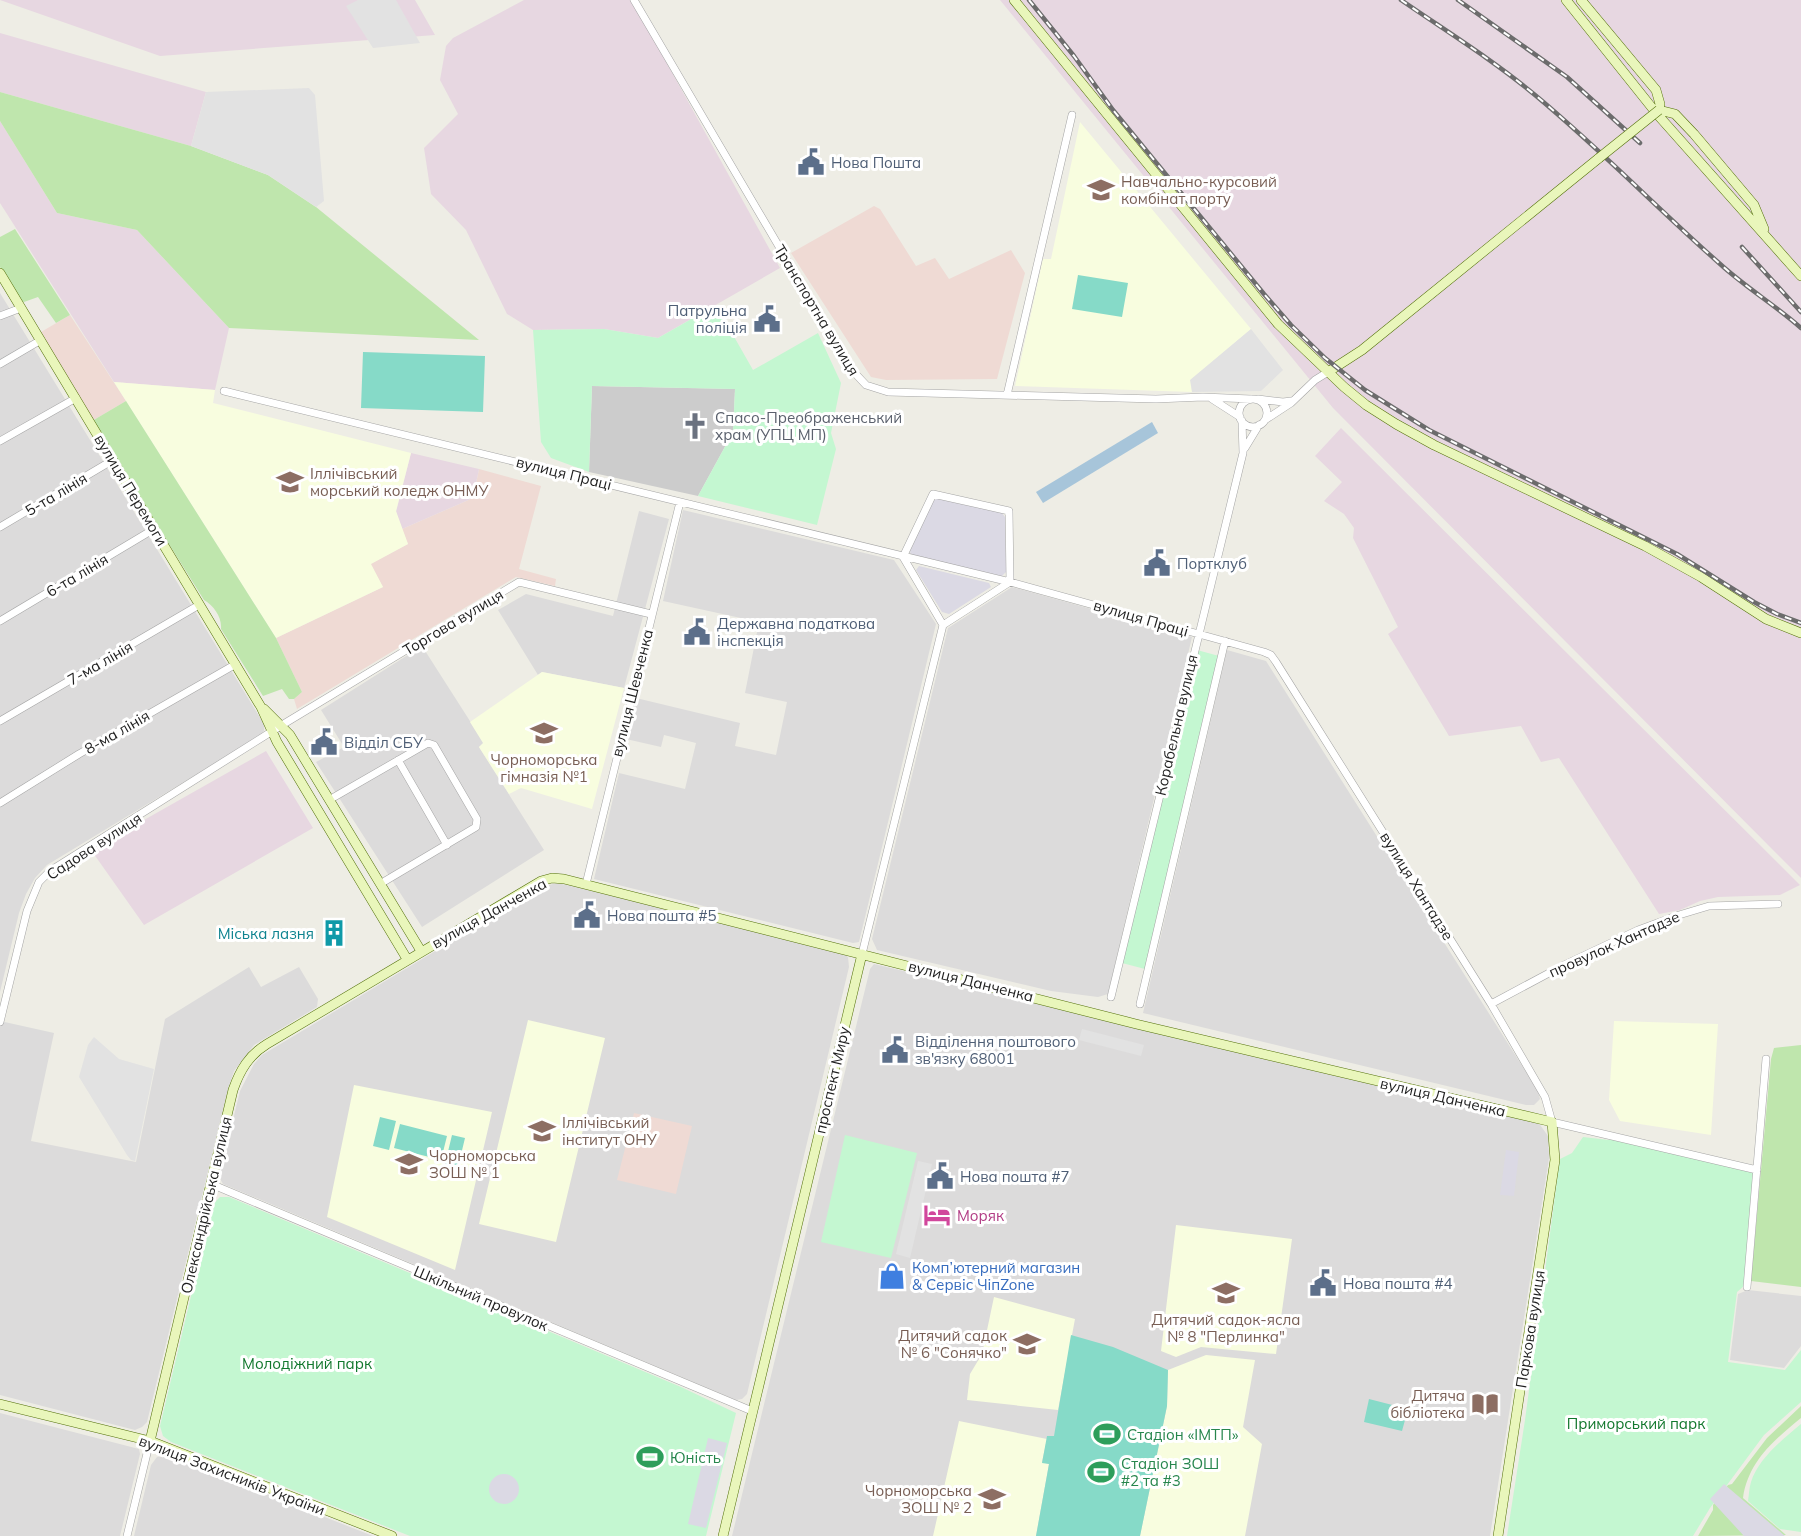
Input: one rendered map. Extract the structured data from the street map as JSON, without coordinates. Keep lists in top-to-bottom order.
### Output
{
  "streets": {
    "street": [
      "Транспортна вулиця",
      "вулиця Праці",
      "вулиця Перемоги",
      "5-та лінія",
      "6-та лінія",
      "Торгова вулиця",
      "7-ма лінія",
      "вулиця Шевченка",
      "Корабельна вулиця",
      "8-ма лінія",
      "Садова вулиця",
      "вулиця Хантадзе",
      "вулиця Данченка",
      "провулок Хантадзе",
      "проспект Миру",
      "Олександрійська вулиця",
      "Шкільний провулок",
      "Паркова вулиця",
      "вулиця Захисників України"
    ]
  },
  "crossings": [
    ["вулиця Праці", "вулиця Шевченка"],
    ["вулиця Праці", "Корабельна вулиця"],
    ["вулиця Праці", "вулиця Хантадзе"],
    ["вулиця Перемоги", "5-та лінія"],
    ["вулиця Перемоги", "6-та лінія"],
    ["вулиця Перемоги", "Торгова вулиця"],
    ["вулиця Перемоги", "7-ма лінія"],
    ["вулиця Перемоги", "8-ма лінія"],
    ["вулиця Перемоги", "Садова вулиця"],
    ["вулиця Перемоги", "вулиця Данченка"],
    ["вулиця Перемоги", "Олександрійська вулиця"],
    ["Торгова вулиця", "вулиця Шевченка"],
    ["Торгова вулиця", "Садова вулиця"],
    ["вулиця Шевченка", "вулиця Данченка"],
    ["вулиця Хантадзе", "вулиця Данченка"],
    ["вулиця Хантадзе", "провулок Хантадзе"],
    ["вулиця Хантадзе", "Паркова вулиця"],
    ["вулиця Данченка", "проспект Миру"],
    ["вулиця Данченка", "Олександрійська вулиця"],
    ["вулиця Данченка", "Паркова вулиця"],
    ["проспект Миру", "Шкільний провулок"],
    ["Олександрійська вулиця", "Шкільний провулок"],
    ["Олександрійська вулиця", "вулиця Захисників України"]
  ],
  "parks": ["Молодіжний парк", "Приморський парк"],
  "places": {
    "public building": [
      "Нова Пошта",
      "Патрульна поліція",
      "Портклуб",
      "Державна податкова інспекція",
      "Відділ СБУ",
      "Нова пошта #5",
      "Відділення поштового зв'язку 68001",
      "Нова пошта #7",
      "Нова пошта #4"
    ],
    "school or university": [
      "Навчально-курсовий комбінат порту",
      "Іллічівський морський коледж ОНМУ",
      "Чорноморська гімназія №1",
      "Іллічівський інститут ОНУ",
      "Чорноморська ЗОШ № 1",
      "Дитячий садок-ясла № 8 \"Перлинка\"",
      "Дитячий садок № 6 \"Сонячко\"",
      "Чорноморська ЗОШ № 2"
    ],
    "church": ["Спасо-Преображенський храм (УПЦ МП)"],
    "building": ["Міська лазня"],
    "hotel": ["Моряк"],
    "shop": ["Комп’ютерний магазин & Сервіс ЧіпZone"],
    "library": ["Дитяча бібліотека"],
    "sports": ["Стадіон «ІМТП»", "Юність", "Стадіон ЗОШ #2 та #3"]
  }
}
